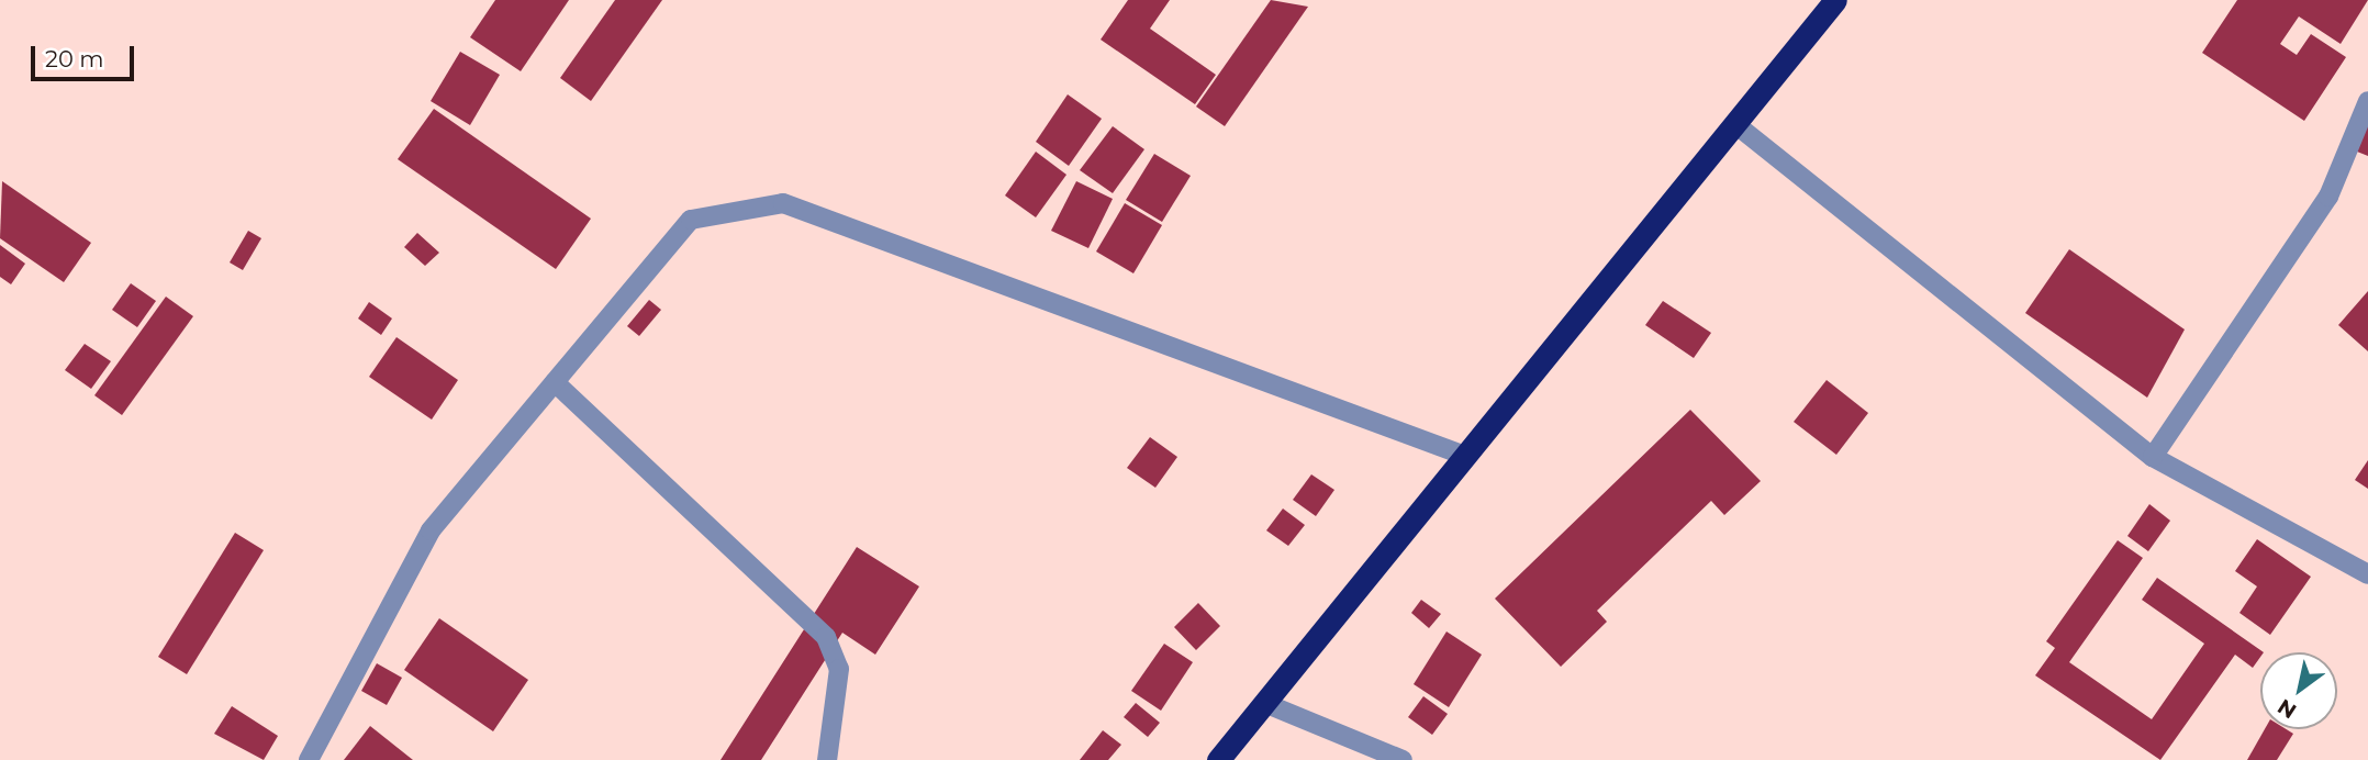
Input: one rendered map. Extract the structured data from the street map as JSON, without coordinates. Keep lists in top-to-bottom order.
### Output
{
  "scale_bar": "20 m",
  "north": "bottom left"
}
